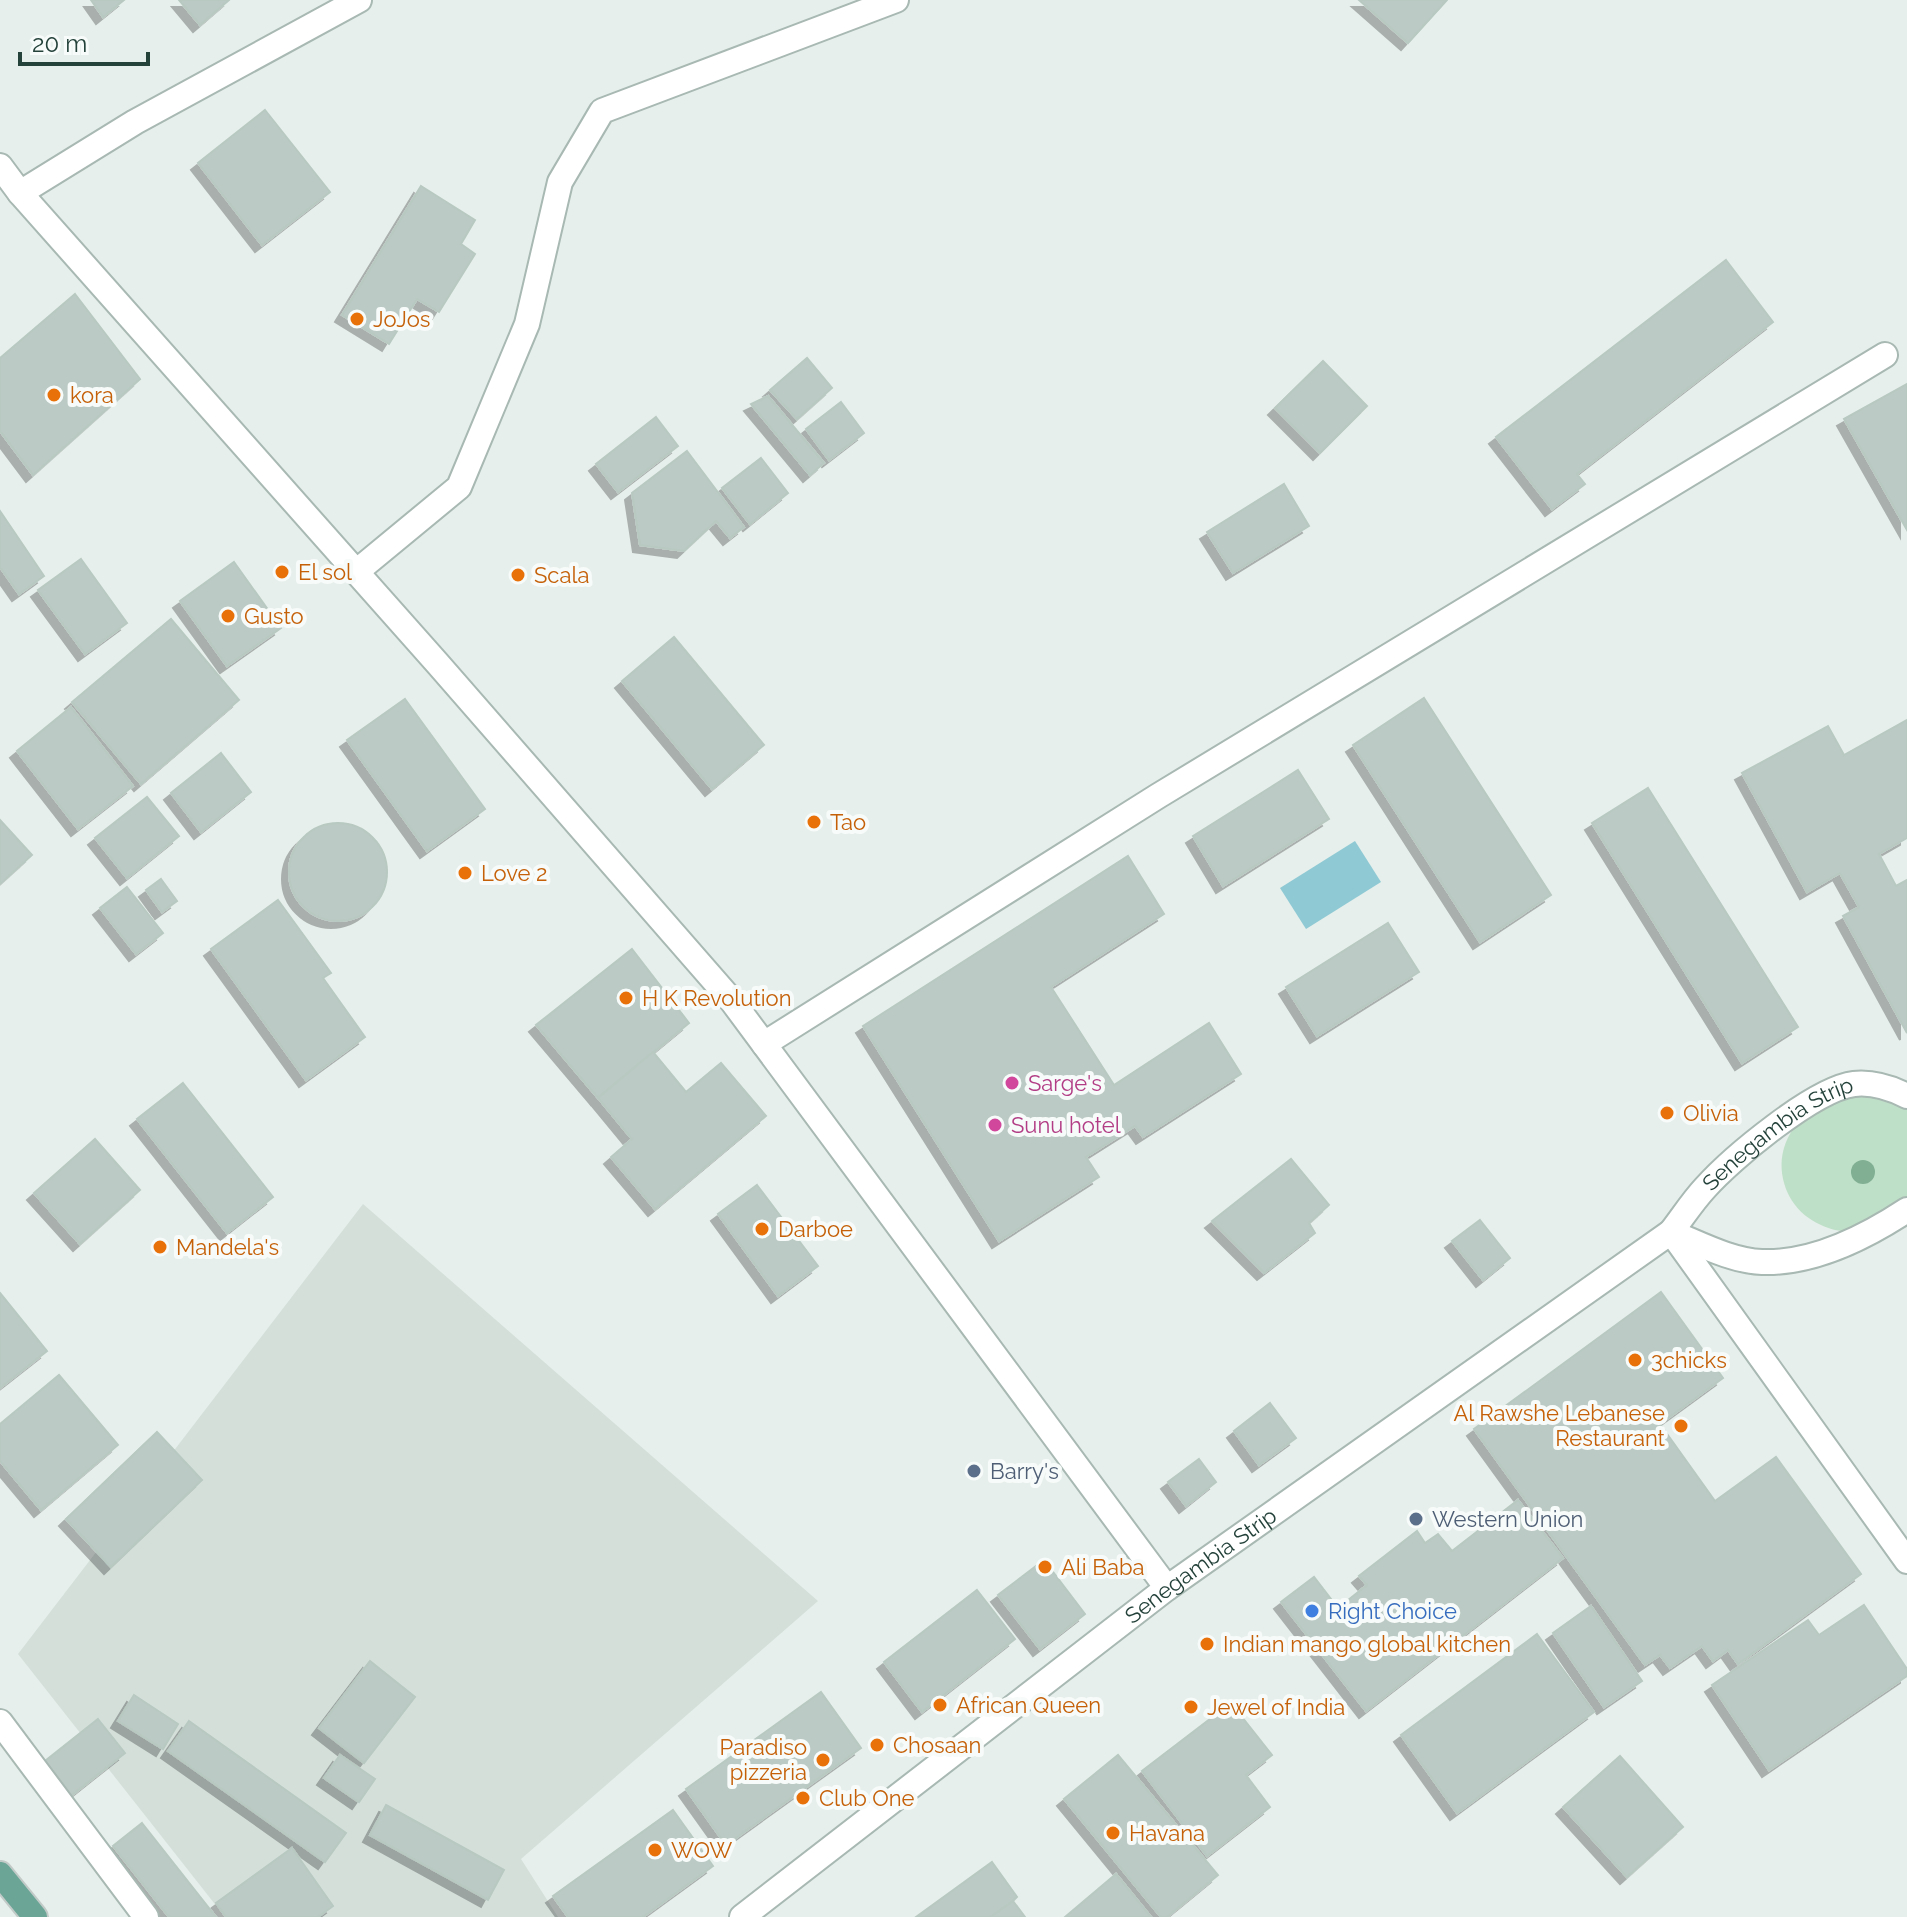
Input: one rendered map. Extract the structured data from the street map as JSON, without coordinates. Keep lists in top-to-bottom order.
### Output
{
  "streets": {
    "street": ["Senegambia Strip"]
  },
  "places": [
    "JoJos",
    "kora",
    "El sol",
    "Scala",
    "Gusto",
    "Tao",
    "Love 2",
    "H K Revolution",
    "Sarge's",
    "Olivia",
    "Sunu hotel",
    "Darboe",
    "Mandela's",
    "3chicks",
    "Al Rawshe Lebanese Restaurant",
    "Barry's",
    "Western Union",
    "Ali Baba",
    "Right Choice",
    "Indian mango global kitchen",
    "African Queen",
    "Jewel of India",
    "Chosaan",
    "Paradiso pizzeria",
    "Club One",
    "Havana",
    "WOW"
  ],
  "scale_bar": "20 m"
}
